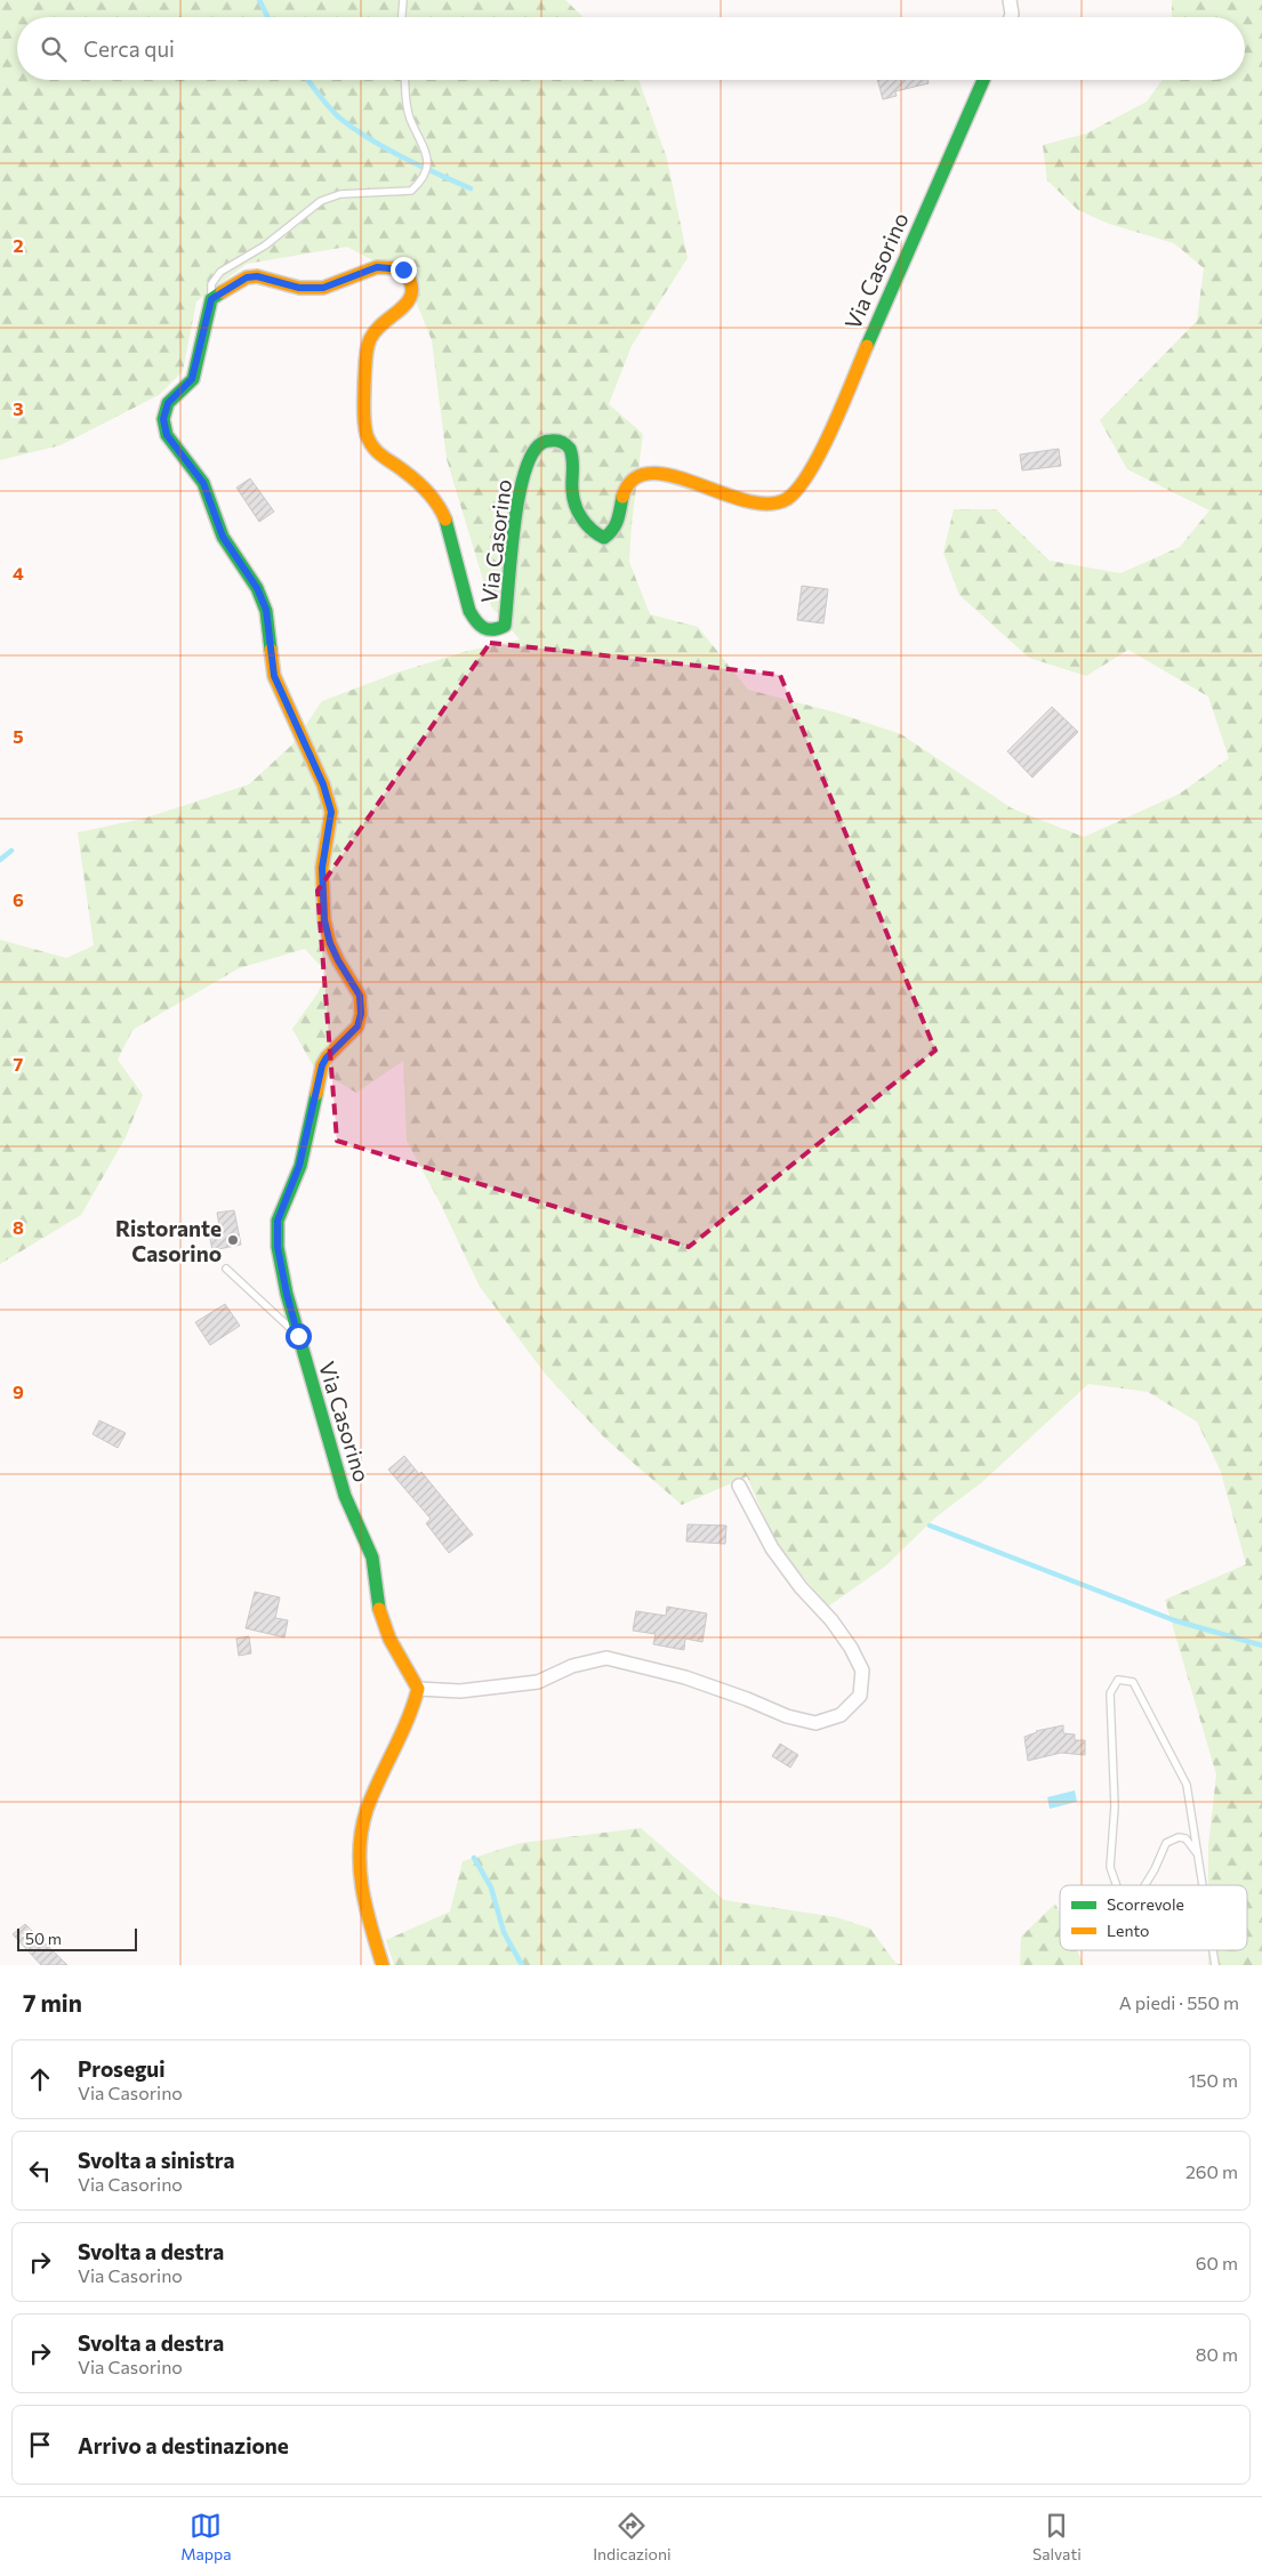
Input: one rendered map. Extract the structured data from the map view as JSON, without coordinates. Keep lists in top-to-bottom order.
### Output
{
  "streets": {
    "street": ["Via Casorino"]
  },
  "places": ["Ristorante Casorino"],
  "legend": ["Scorrevole", "Lento"],
  "scale_bar": "50 m",
  "page": {
    "search": "Cerca qui",
    "scale": "50 m",
    "heading": ["7 min", "A piedi · 550 m"],
    "list": [
      ["Prosegui", "Via Casorino", "150 m"],
      ["Svolta a sinistra", "Via Casorino", "260 m"],
      ["Svolta a destra", "Via Casorino", "60 m"],
      ["Svolta a destra", "Via Casorino", "80 m"],
      "Arrivo a destinazione"
    ],
    "nav": ["Mappa", "Indicazioni", "Salvati"]
  },
  "grid": {
    "rows": [
      "2",
      "3",
      "4",
      "5",
      "6",
      "7",
      "8",
      "9"
    ]
  }
}
